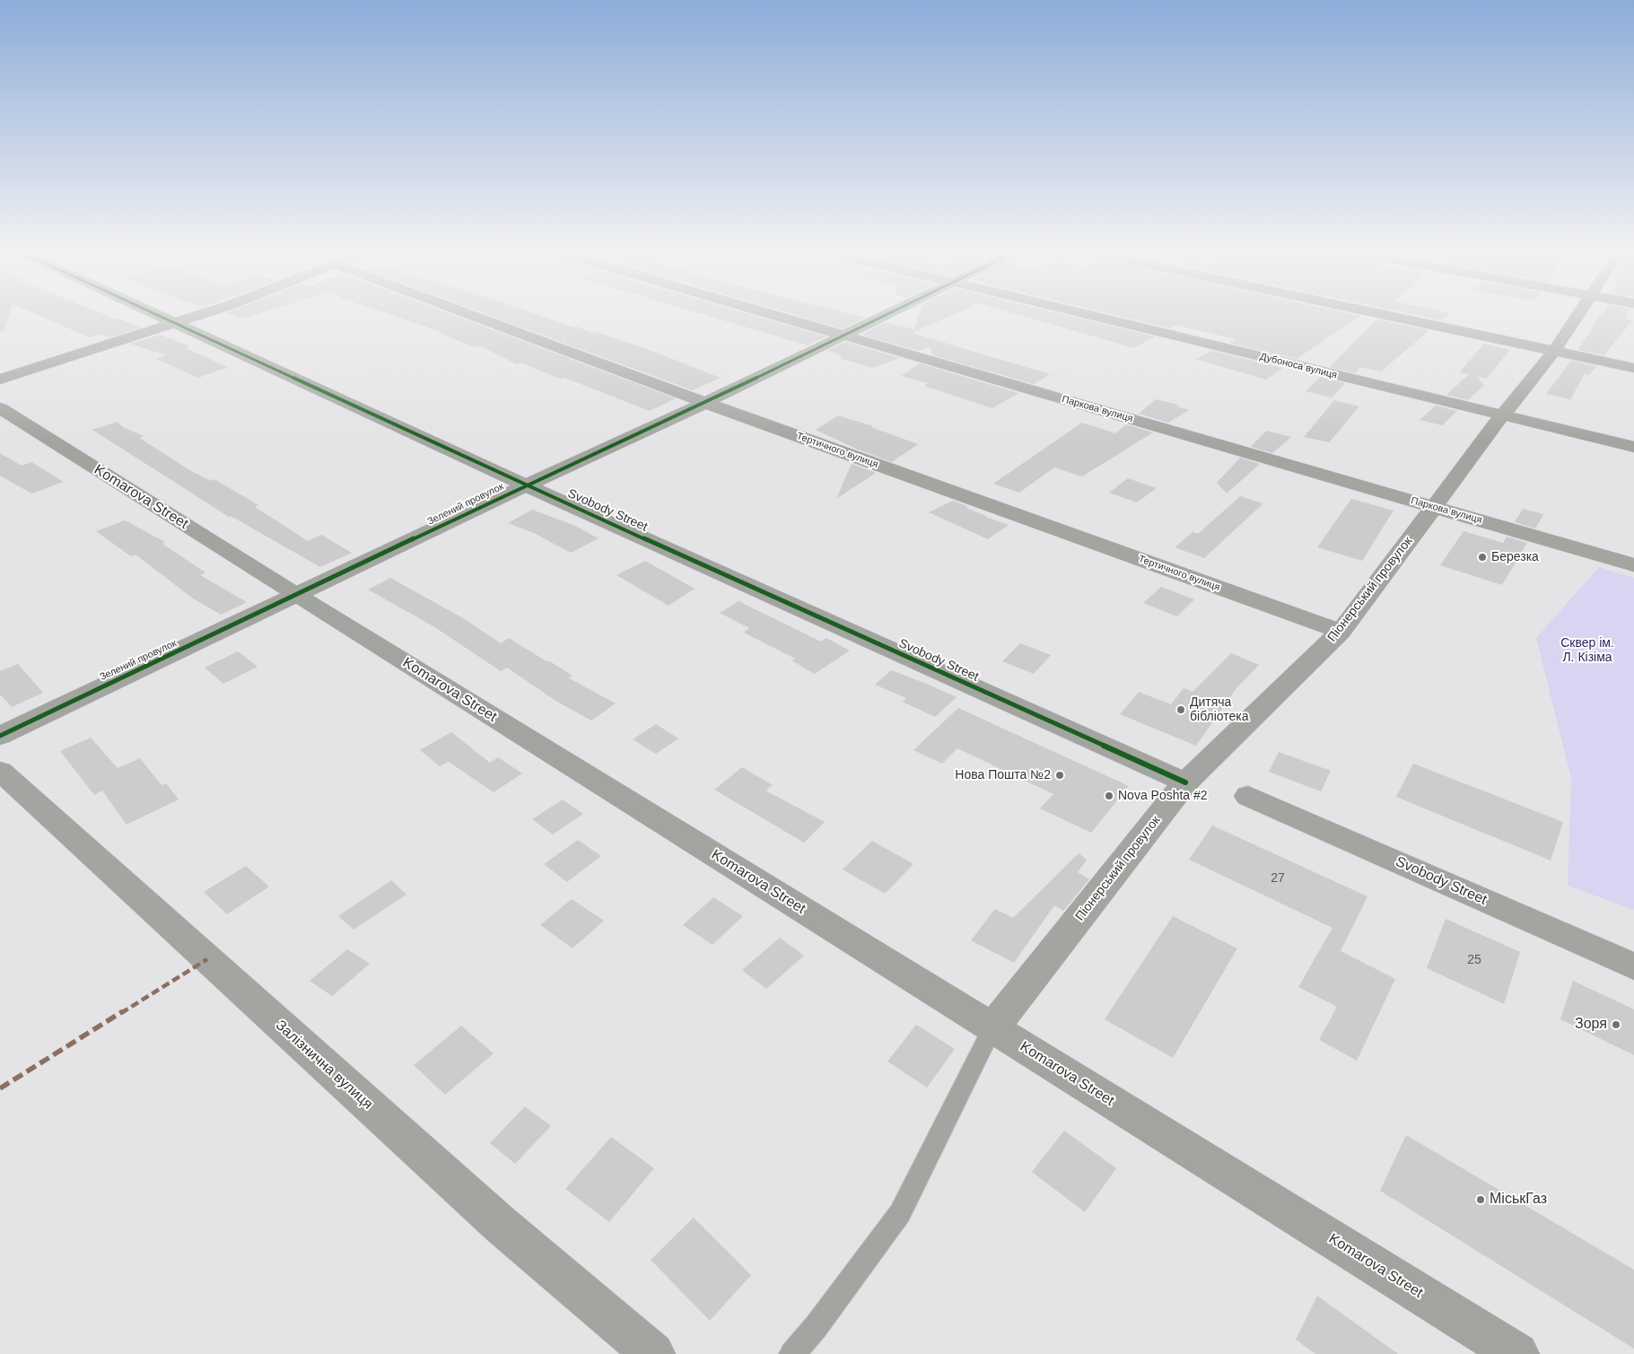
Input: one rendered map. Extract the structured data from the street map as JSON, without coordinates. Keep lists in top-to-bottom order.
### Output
{
  "streets": {
    "main road": ["Komarova Street"],
    "street": [
      "Дубоноса вулиця",
      "Паркова вулиця",
      "Тертичного вулиця",
      "Зелений провулок",
      "Svobody Street",
      "Піонерський провулок",
      "Залізнична вулиця"
    ]
  },
  "crossings": [
    ["Дубоноса вулиця", "Піонерський провулок"],
    ["Паркова вулиця", "Зелений провулок"],
    ["Паркова вулиця", "Піонерський провулок"],
    ["Тертичного вулиця", "Зелений провулок"],
    ["Тертичного вулиця", "Піонерський провулок"],
    ["Komarova Street", "Зелений провулок"],
    ["Komarova Street", "Піонерський провулок"],
    ["Зелений провулок", "Svobody Street"],
    ["Svobody Street", "Піонерський провулок"]
  ],
  "parks": ["Сквер ім. Л. Кізіма"],
  "places": [
    "Березка",
    "Дитяча бібліотека",
    "Нова Пошта №2",
    "Nova Poshta #2",
    "Зоря",
    "МіськГаз"
  ],
  "house_numbers": ["27", "25"]
}
